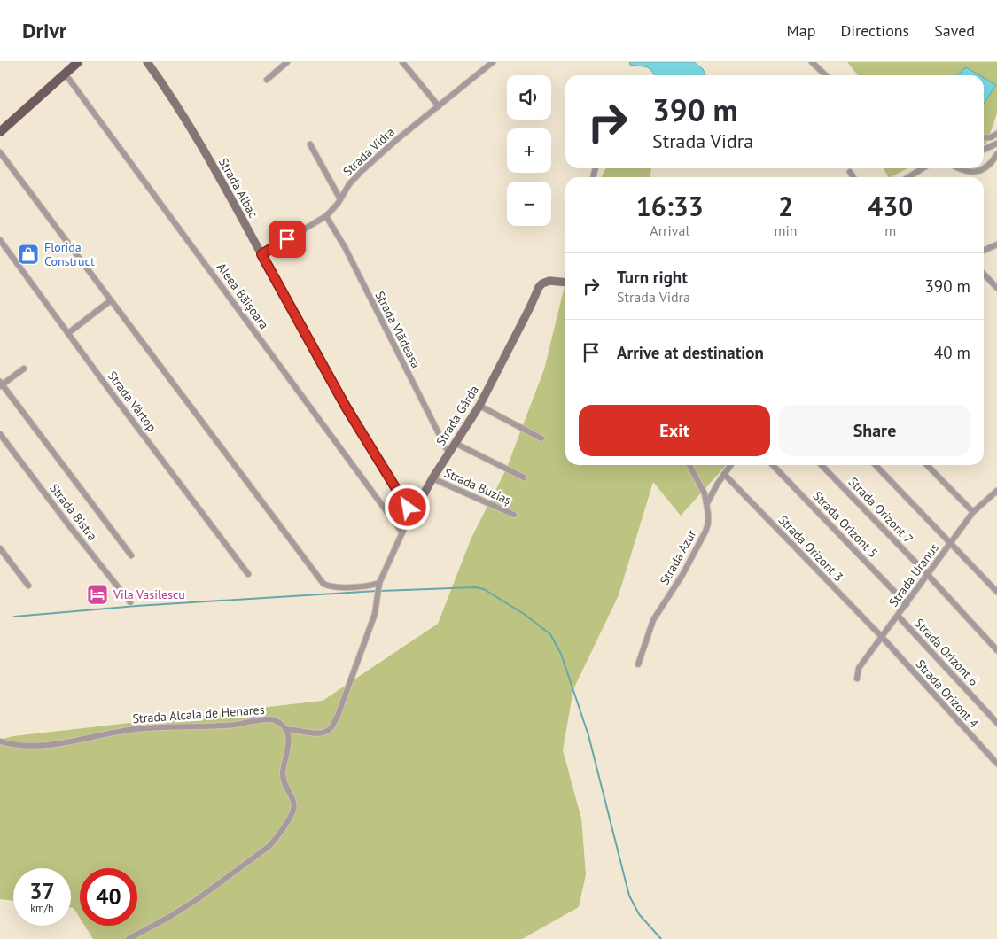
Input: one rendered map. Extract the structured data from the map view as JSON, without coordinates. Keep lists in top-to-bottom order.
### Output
{
  "streets": {
    "street": [
      "Strada Vidra",
      "Strada Albac",
      "Aleea Băișoara",
      "Strada Vlădeasa",
      "Strada Vârtop",
      "Strada Gârda",
      "Strada Buziaș",
      "Strada Orizont 7",
      "Strada Bistra",
      "Strada Orizont 5",
      "Strada Orizont 3",
      "Strada Azur",
      "Strada Uranus",
      "Strada Orizont 6",
      "Strada Orizont 4",
      "Strada Alcala de Henares"
    ]
  },
  "crossings": [
    ["Strada Vidra", "Strada Albac"],
    ["Strada Vidra", "Strada Vlădeasa"],
    ["Strada Albac", "Strada Gârda"],
    ["Aleea Băișoara", "Strada Gârda"],
    ["Strada Vlădeasa", "Strada Gârda"],
    ["Strada Gârda", "Strada Buziaș"],
    ["Strada Gârda", "Strada Alcala de Henares"],
    ["Strada Orizont 7", "Strada Uranus"],
    ["Strada Orizont 5", "Strada Uranus"],
    ["Strada Orizont 3", "Strada Azur"],
    ["Strada Orizont 3", "Strada Uranus"],
    ["Strada Orizont 3", "Strada Orizont 4"],
    ["Strada Uranus", "Strada Orizont 6"],
    ["Strada Uranus", "Strada Orizont 4"]
  ],
  "places": {
    "shop": ["Florida Construct"],
    "hotel": ["Vila Vasilescu"]
  },
  "page": {
    "header": "Drivr",
    "nav": ["Map", "Directions", "Saved"],
    "map_buttons": ["+", "−"],
    "turn": ["390 m", "Strada Vidra"],
    "eta": [
      "16:33",
      "Arrival",
      "2",
      "min",
      "430",
      "m"
    ],
    "list": [
      {
        "name": "Turn right",
        "note": "Strada Vidra",
        "value": "390 m"
      },
      {
        "name": "Arrive at destination",
        "value": "40 m"
      }
    ],
    "buttons": ["Exit", "Share"],
    "speed": "37 km/h",
    "limit": "40"
  }
}
